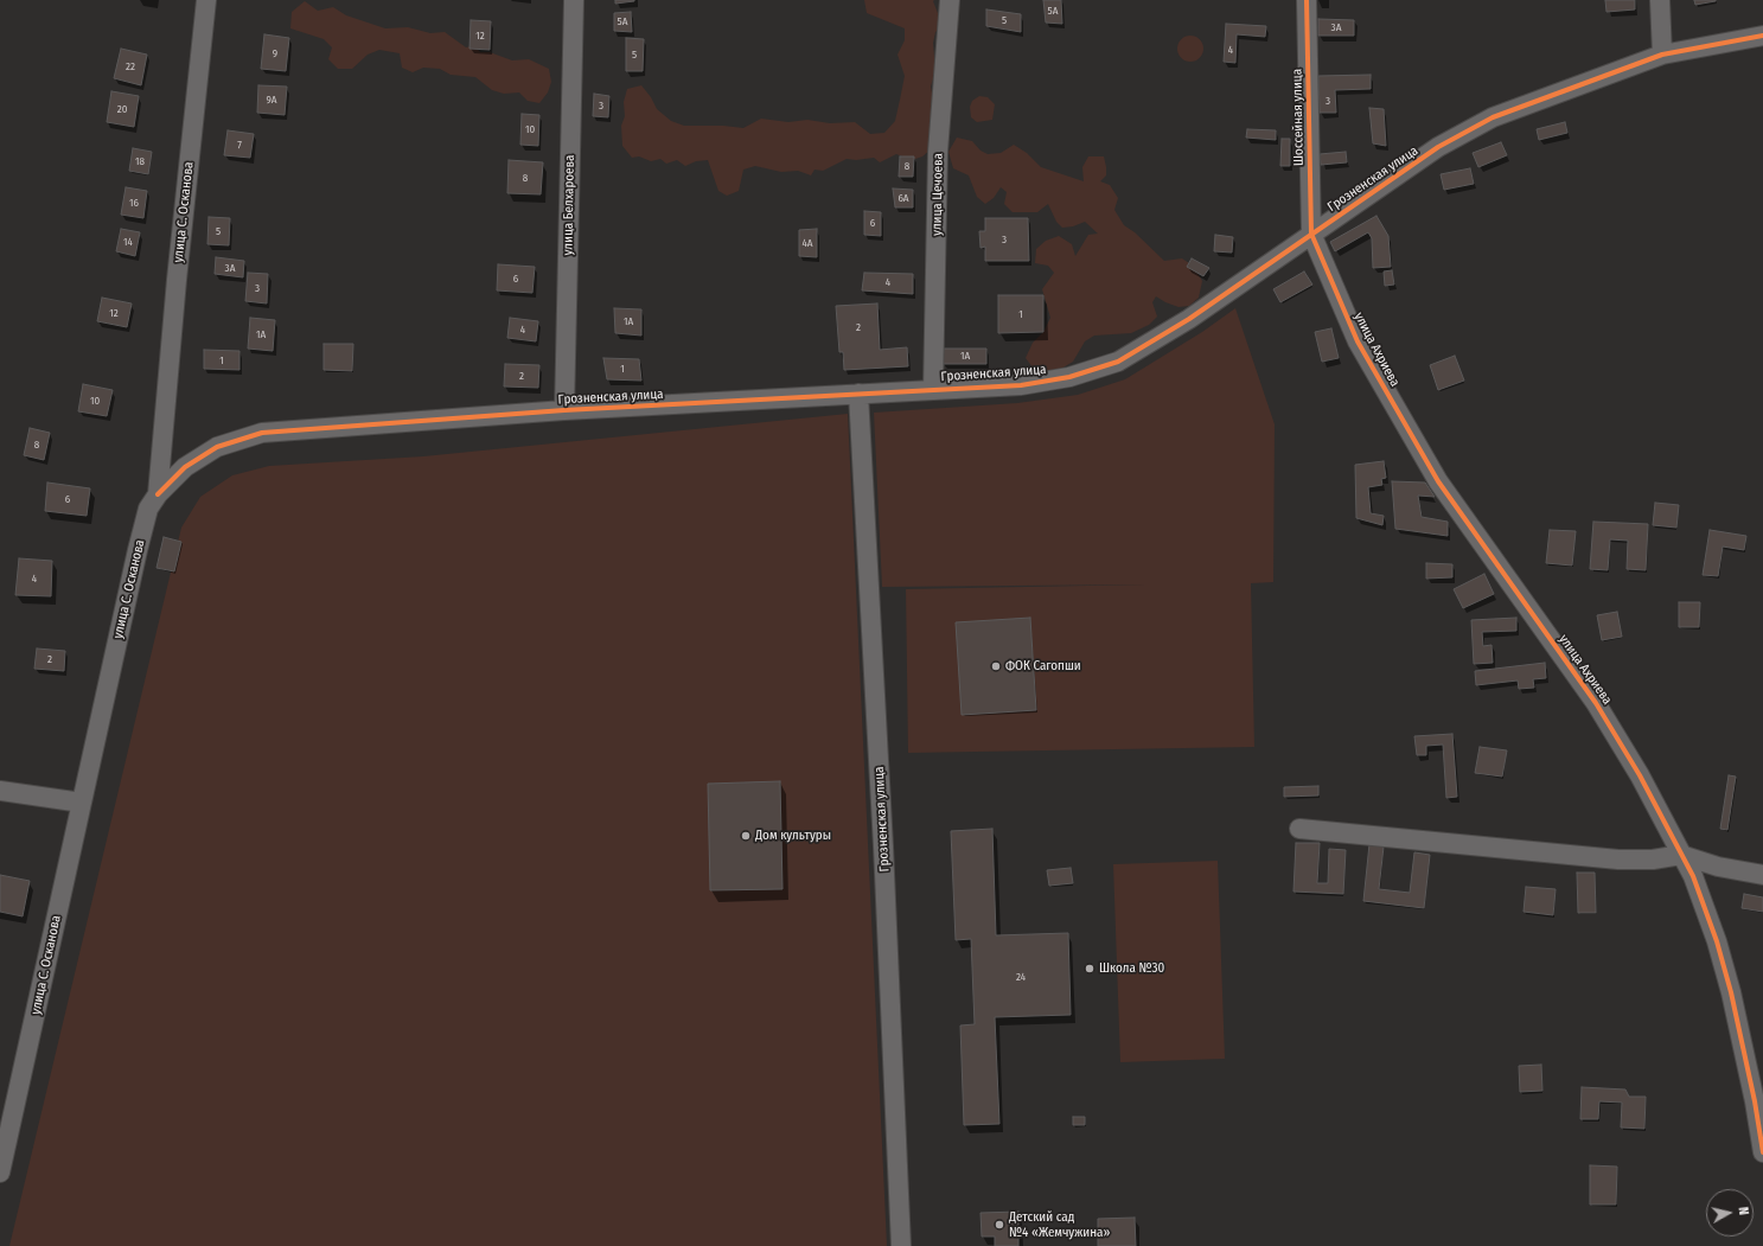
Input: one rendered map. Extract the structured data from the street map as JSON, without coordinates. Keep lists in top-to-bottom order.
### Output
{
  "streets": {
    "street": [
      "Шоссейная улица",
      "Грозненская улица",
      "улица Цечоева",
      "улица Белхароева",
      "улица С. Осканова",
      "улица Ахриева"
    ]
  },
  "crossings": [
    ["Шоссейная улица", "Грозненская улица"],
    ["Шоссейная улица", "улица Ахриева"],
    ["Грозненская улица", "улица Цечоева"],
    ["Грозненская улица", "улица Белхароева"],
    ["Грозненская улица", "улица С. Осканова"],
    ["Грозненская улица", "улица Ахриева"]
  ],
  "places": [
    "ФОК Сагопши",
    "Дом культуры",
    "Школа №30",
    "Детский сад №4 «Жемчужина»"
  ],
  "house_numbers": [
    "5А",
    "5",
    "5А",
    "3А",
    "12",
    "4",
    "9",
    "5",
    "22",
    "9А",
    "3",
    "3",
    "20",
    "10",
    "7",
    "18",
    "8",
    "8",
    "6А",
    "16",
    "6",
    "5",
    "3",
    "14",
    "4А",
    "3А",
    "6",
    "4",
    "3",
    "12",
    "1",
    "1А",
    "2",
    "4",
    "1А",
    "1А",
    "1",
    "1",
    "2",
    "10",
    "8",
    "6",
    "4",
    "2",
    "24"
  ],
  "north": "right"
}
